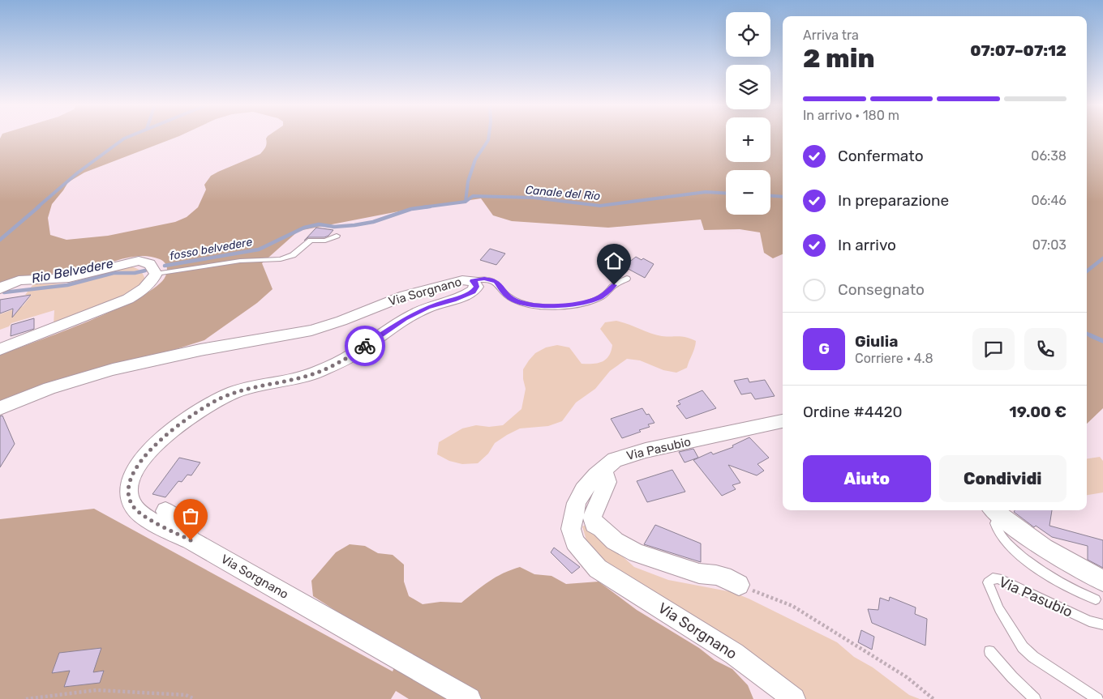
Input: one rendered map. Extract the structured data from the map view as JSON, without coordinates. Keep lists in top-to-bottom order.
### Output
{
  "streets": {
    "street": ["Via Sorgnano", "Via Pasubio"]
  },
  "crossings": [
    ["Via Sorgnano", "Via Pasubio"]
  ],
  "water": ["Canale del Rio", "fosso belvedere", "Rio Belvedere"],
  "page": {
    "map_buttons": ["+", "−"],
    "heading": ["2 min", "Arriva tra", "07:07–07:12"],
    "panel": [
      "Giulia",
      "Corriere · 4.8",
      "Ordine #4420",
      "19.00 €"
    ],
    "bar": "In arrivo · 180 m",
    "list": [
      ["Confermato", "06:38"],
      ["In preparazione", "06:46"],
      ["In arrivo", "07:03"],
      "Consegnato"
    ],
    "round": "G",
    "buttons": ["Aiuto", "Condividi"]
  }
}
